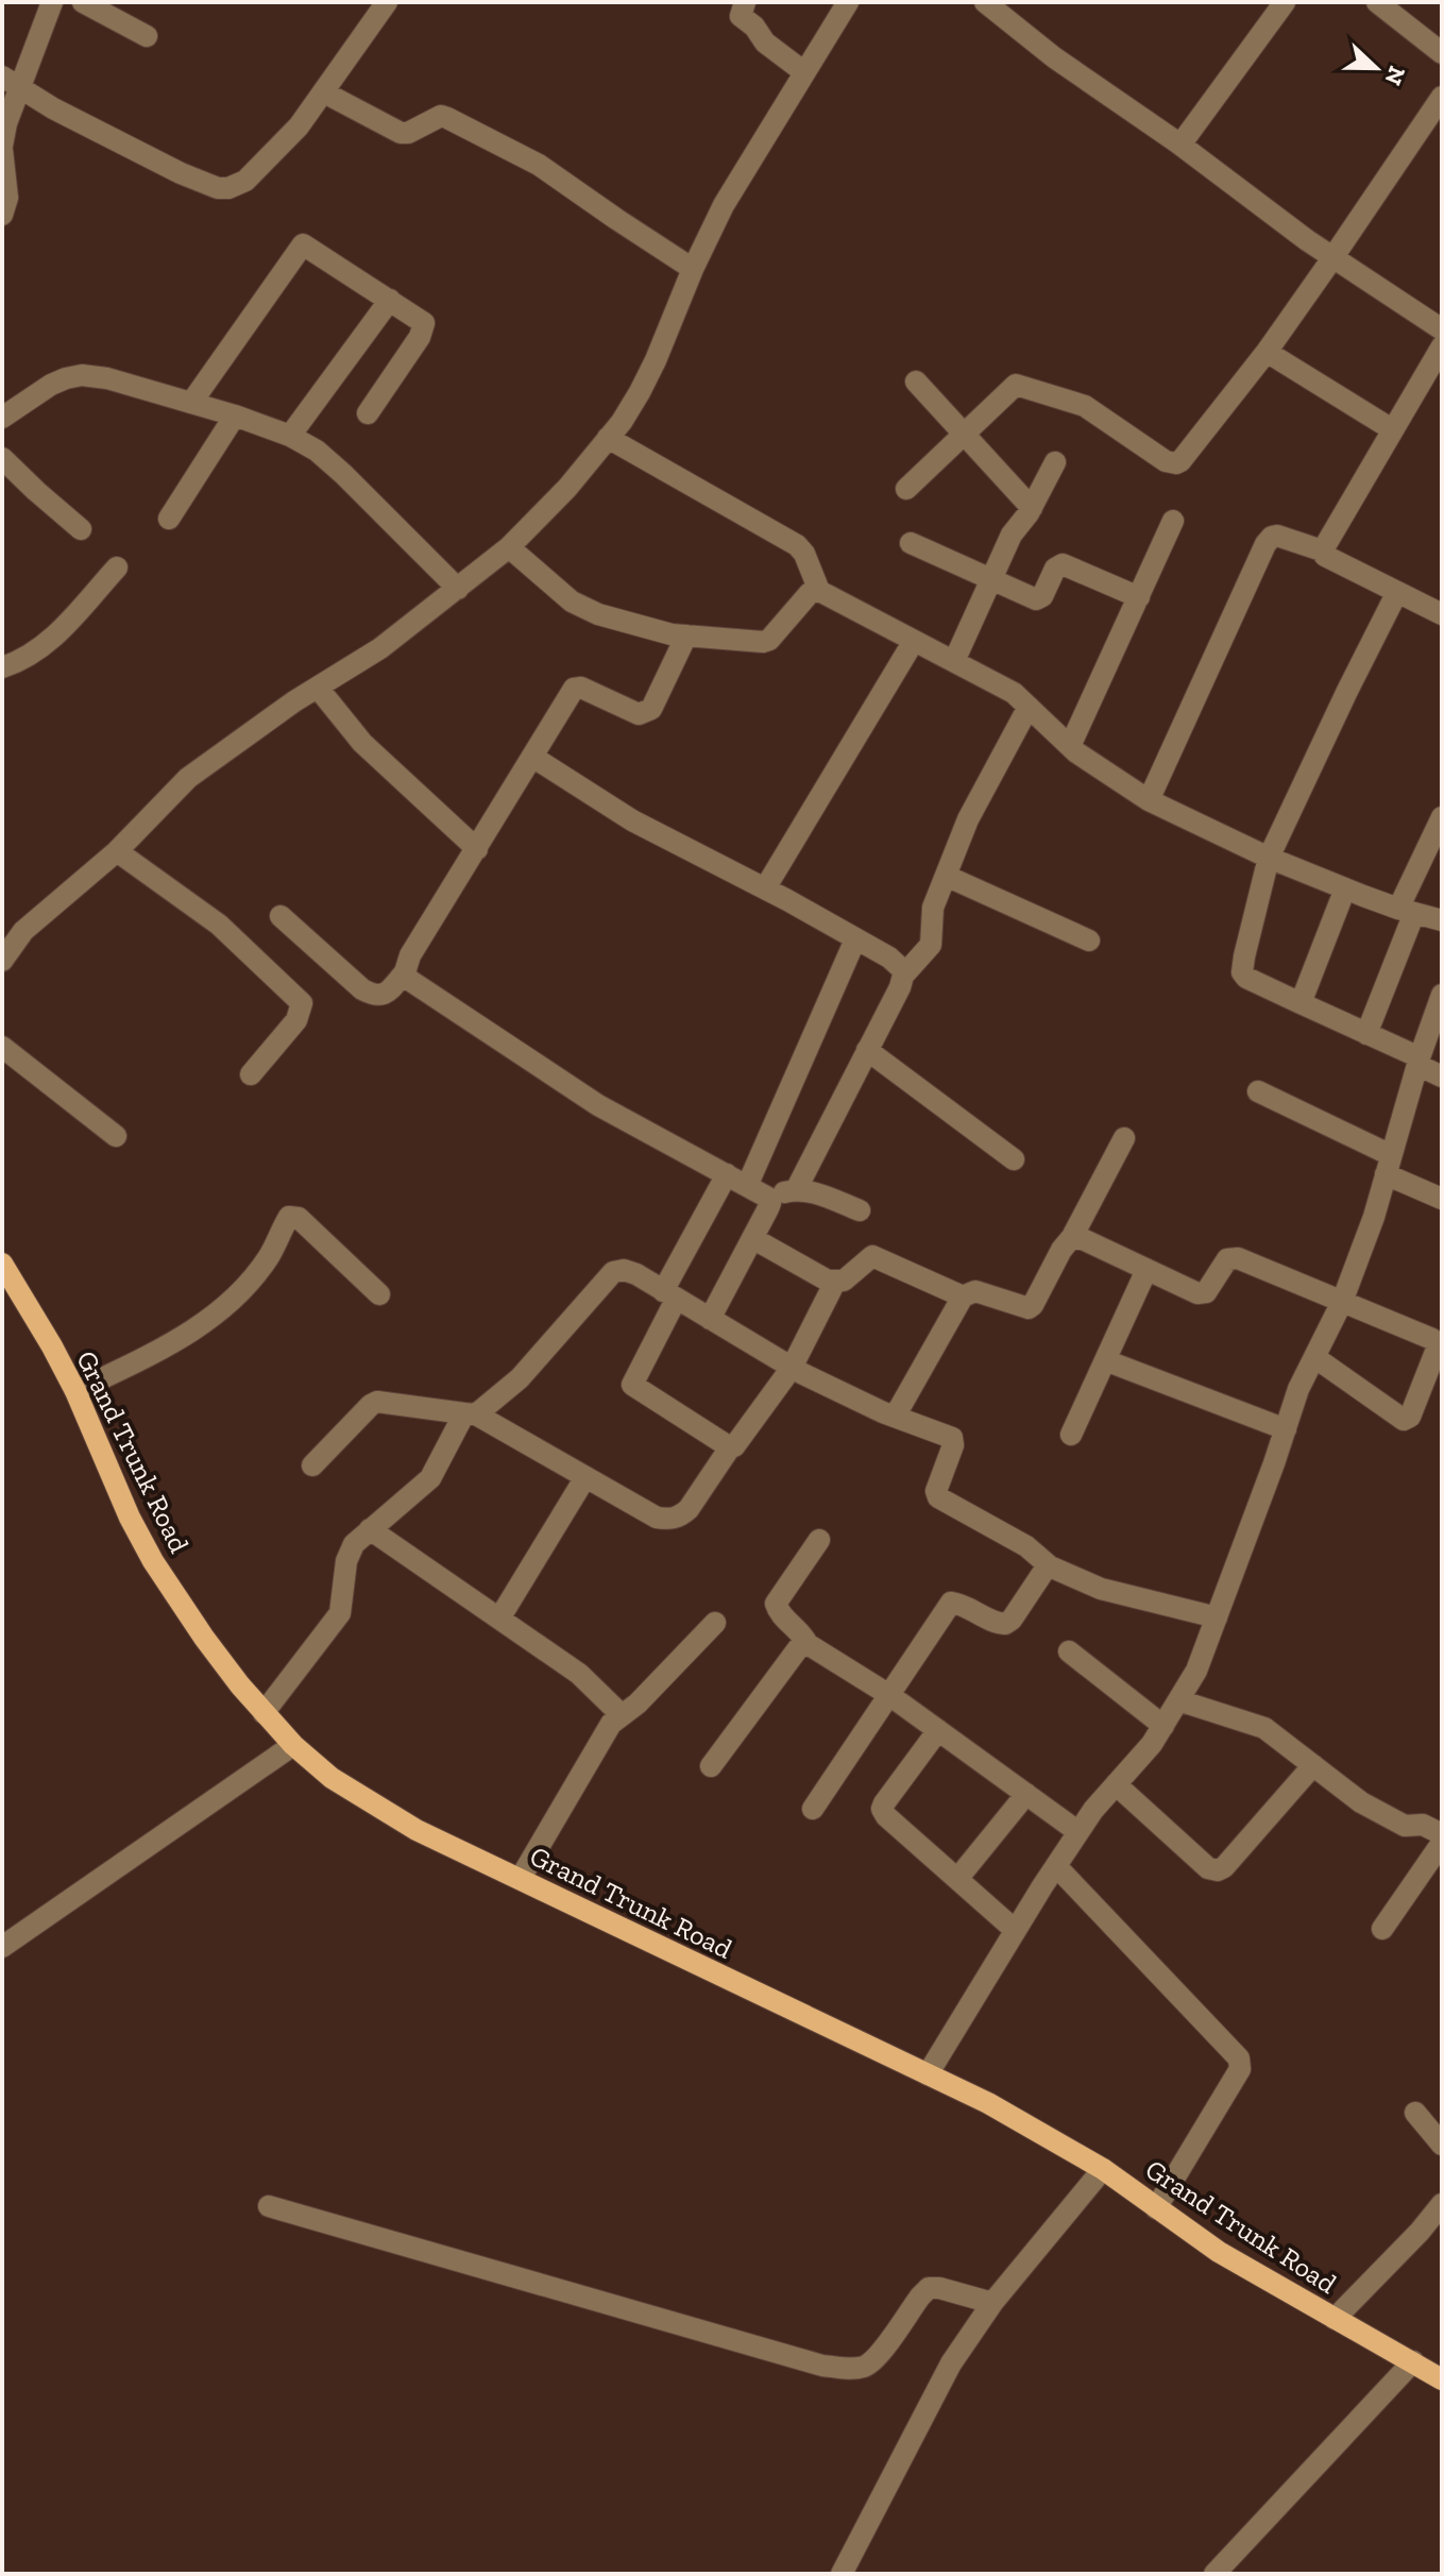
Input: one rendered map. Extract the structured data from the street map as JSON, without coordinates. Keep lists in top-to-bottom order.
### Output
{
  "streets": {
    "main road": ["Grand Trunk Road"]
  },
  "north": "right"
}
